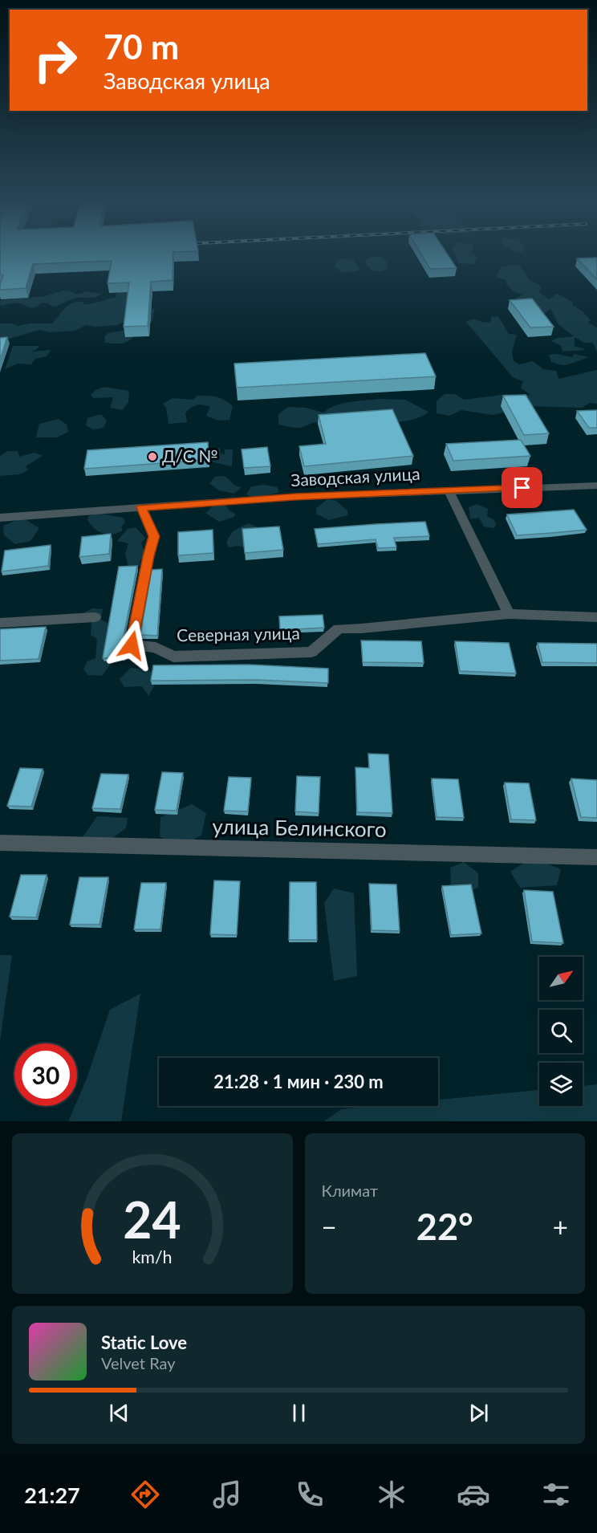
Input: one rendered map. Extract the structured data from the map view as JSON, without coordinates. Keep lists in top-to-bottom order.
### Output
{
  "streets": {
    "street": ["Заводская улица", "Северная улица", "улица Белинского"]
  },
  "crossings": [
    ["Заводская улица", "Северная улица"]
  ],
  "places": ["Д/С №"],
  "north": "top right",
  "page": {
    "turn": ["70 m", "Заводская улица"],
    "limit": "30",
    "trip": "21:28 · 1 мин · 230 m",
    "tile": "Климат",
    "heat": ["−", "22°", "+"],
    "song": ["Static Love", "Velvet Ray"],
    "tabs": "21:27",
    "gauge": ["24", "km/h"]
  }
}
